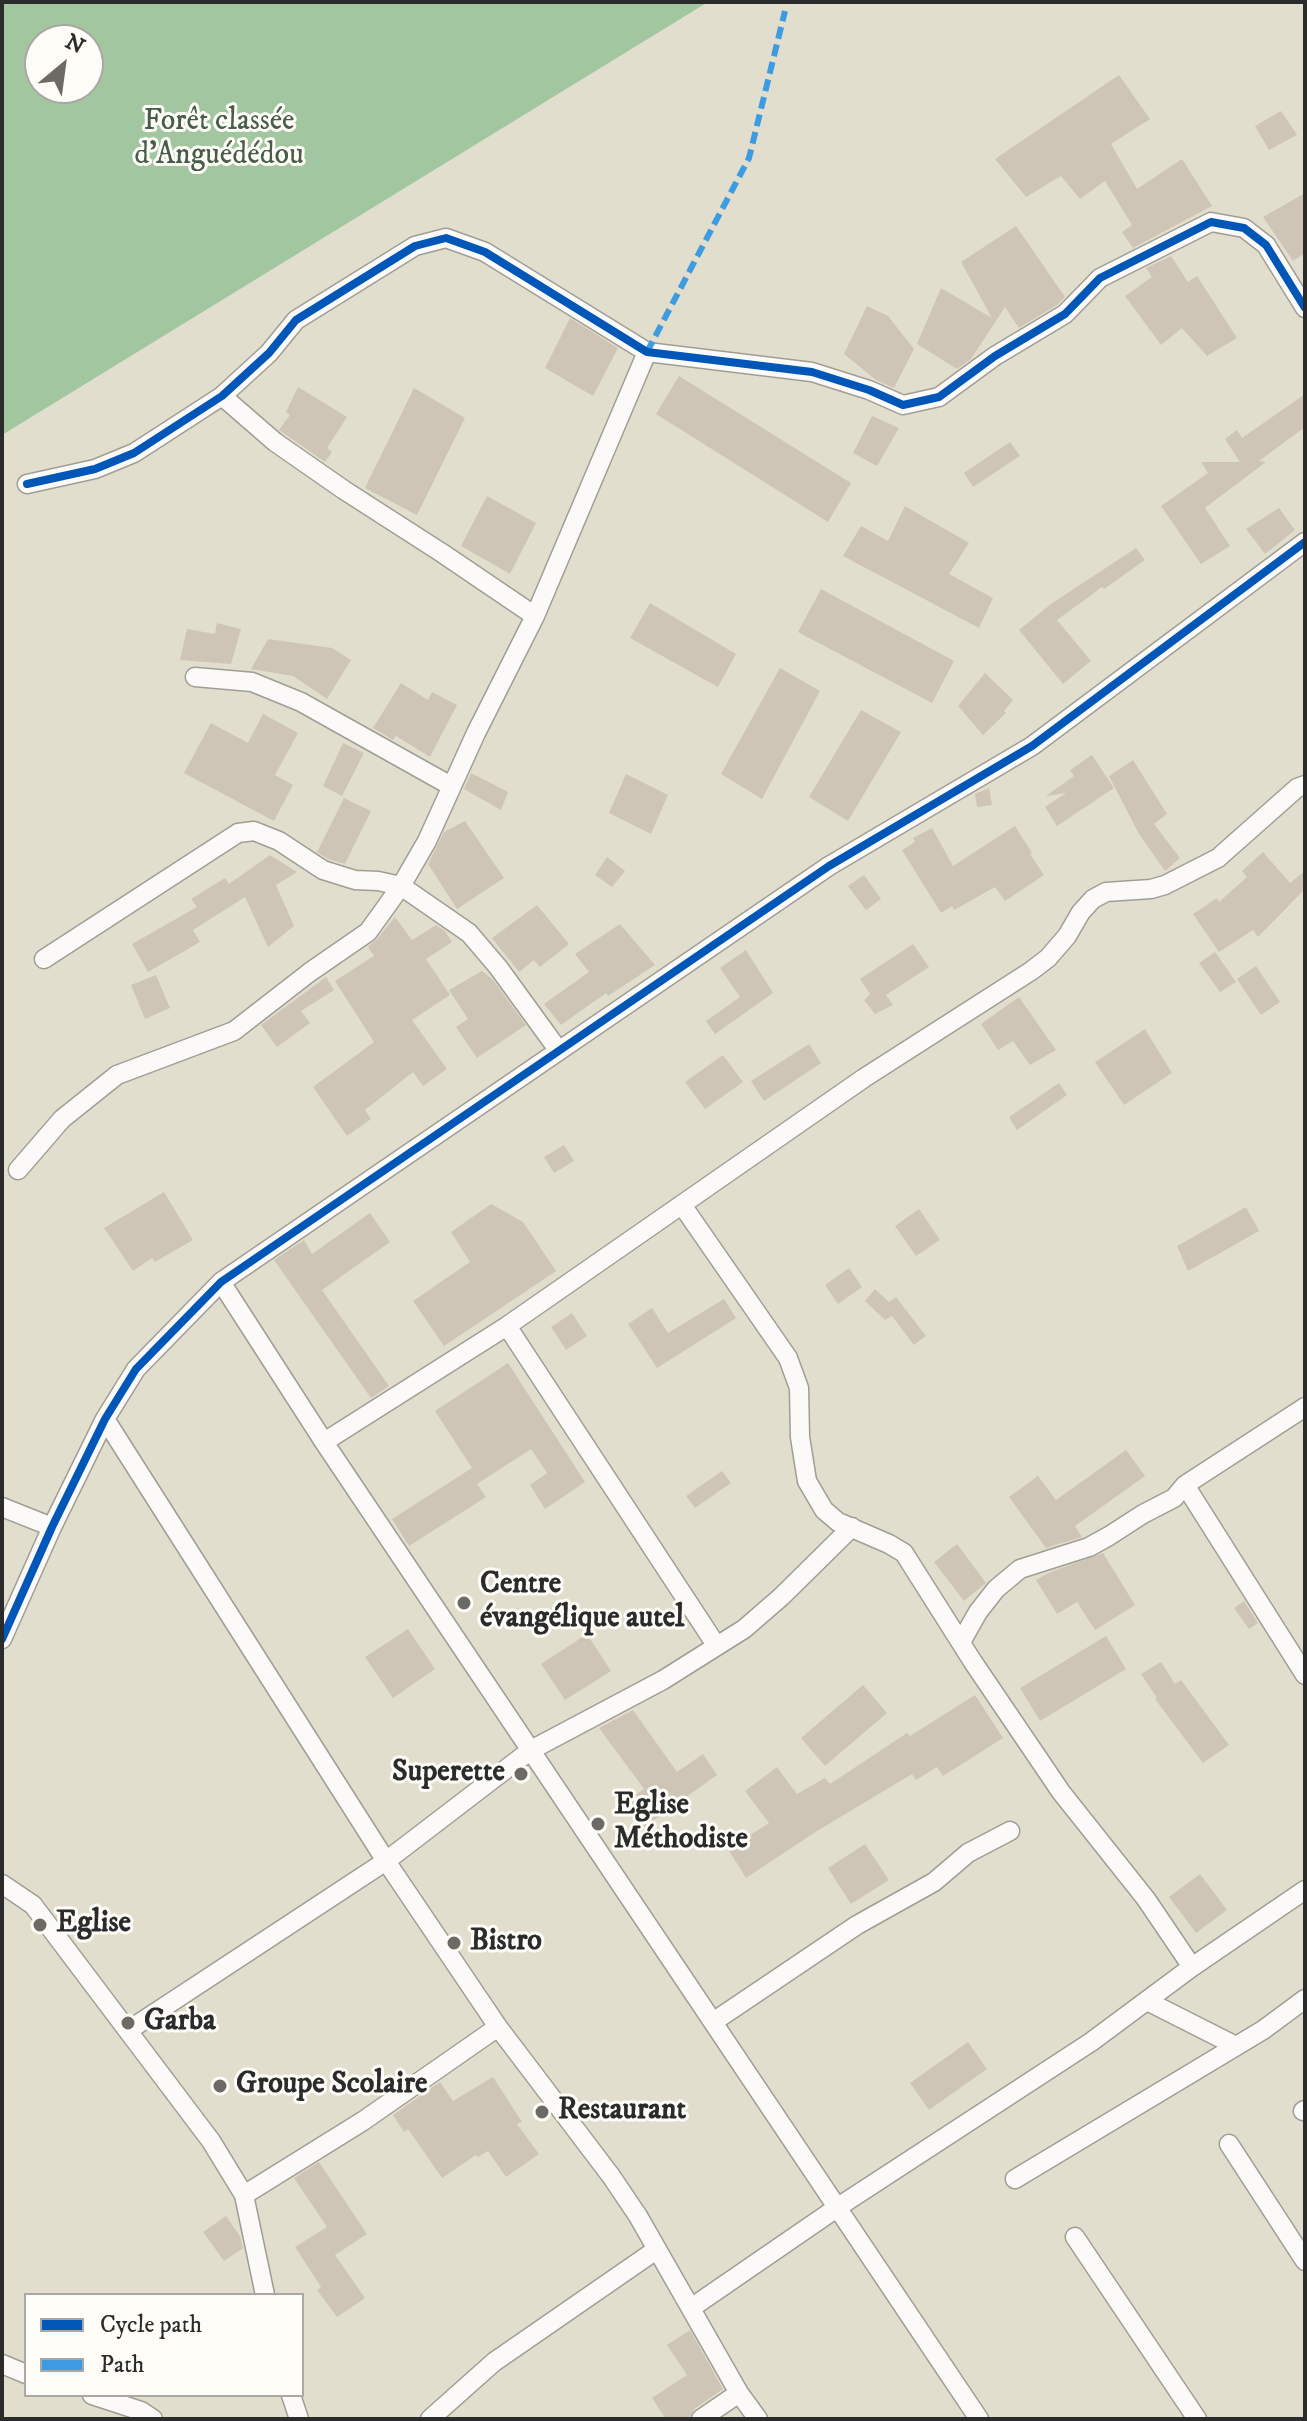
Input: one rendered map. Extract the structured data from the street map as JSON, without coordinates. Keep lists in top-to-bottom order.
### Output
{
  "parks": ["Forêt classée d’Anguédédou"],
  "places": [
    "Centre évangélique autel",
    "Superette",
    "Eglise Méthodiste",
    "Eglise",
    "Bistro",
    "Garba",
    "Groupe Scolaire",
    "Restaurant"
  ],
  "legend": ["Cycle path", "Path"],
  "north": "top right"
}
